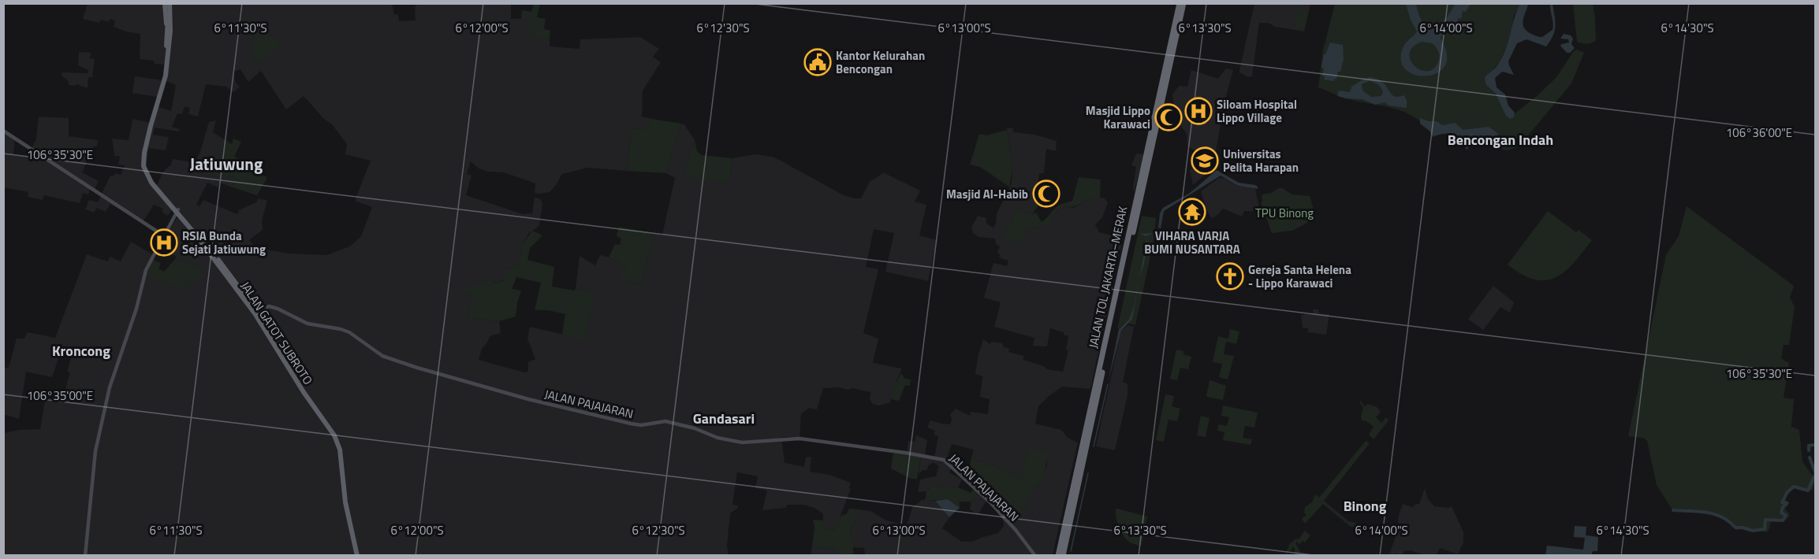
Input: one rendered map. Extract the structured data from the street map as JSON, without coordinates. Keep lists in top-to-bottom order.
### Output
{
  "streets": {
    "highway": ["JALAN TOL JAKARTA–MERAK", "JALAN GATOT SUBROTO"],
    "main road": ["JALAN PAJAJARAN"]
  },
  "crossings": [
    ["JALAN GATOT SUBROTO", "JALAN PAJAJARAN"]
  ],
  "districts": [
    "Bencongan Indah",
    "Jatiuwung",
    "Kroncong",
    "Gandasari",
    "Binong"
  ],
  "parks": ["TPU Binong"],
  "places": {
    "public building": ["Kantor Kelurahan Bencongan"],
    "hospital": ["Siloam Hospital Lippo Village", "RSIA Bunda Sejati Jatiuwung"],
    "mosque": ["Masjid Lippo Karawaci", "Masjid Al-Habib"],
    "school or university": ["Universitas Pelita Harapan"],
    "temple": ["VIHARA VARJA BUMI NUSANTARA"],
    "church": ["Gereja Santa Helena - Lippo Karawaci"]
  },
  "coordinates": [
    "6°11'30\"S",
    "6°12'00\"S",
    "6°12'30\"S",
    "6°13'00\"S",
    "6°13'30\"S",
    "6°14'00\"S",
    "6°14'30\"S",
    "106°36'00\"E",
    "106°35'30\"E",
    "106°35'00\"E"
  ]
}
